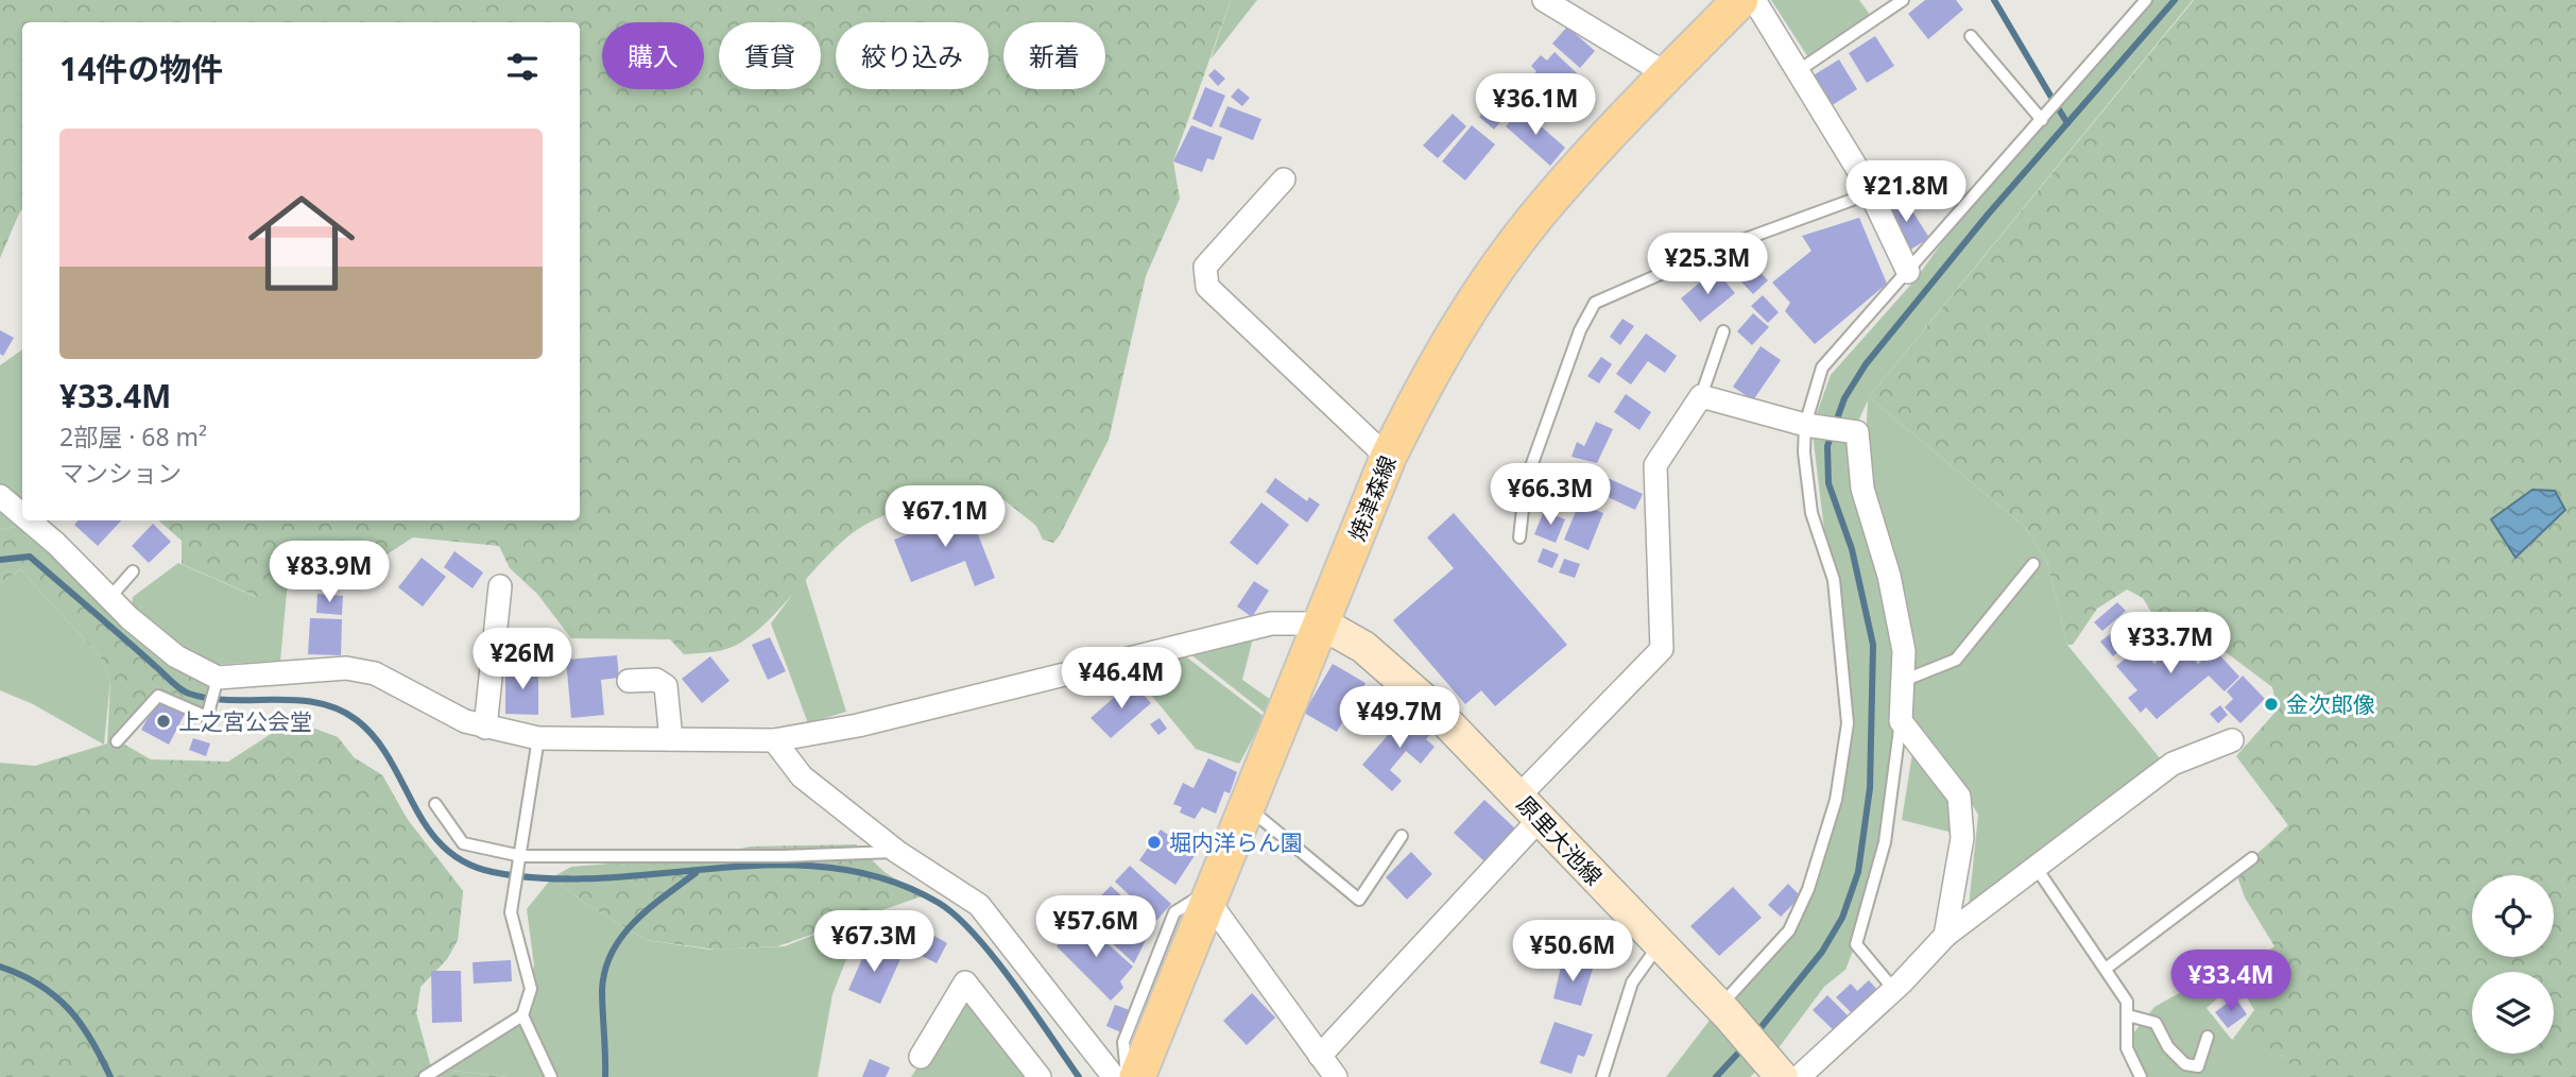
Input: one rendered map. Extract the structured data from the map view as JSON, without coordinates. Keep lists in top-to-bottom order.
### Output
{
  "streets": {
    "main road": ["焼津森線", "原里大池線"]
  },
  "crossings": [
    ["焼津森線", "原里大池線"]
  ],
  "places": ["金次郎像", "上之宮公会堂", "堀内洋らん園"],
  "page": {
    "chip": [
      "購入",
      "賃貸",
      "絞り込み",
      "新着"
    ],
    "heading": "14件の物件",
    "price": [
      "¥36.1M",
      "¥21.8M",
      "¥25.3M",
      "¥66.3M",
      "¥67.1M",
      "¥83.9M",
      "¥33.7M",
      "¥26M",
      "¥46.4M",
      "¥49.7M",
      "¥57.6M",
      "¥67.3M",
      "¥50.6M",
      "¥33.4M"
    ],
    "list": [
      {
        "name": "¥33.4M",
        "note": "2部屋 · 68 m² · マンション"
      }
    ]
  }
}
